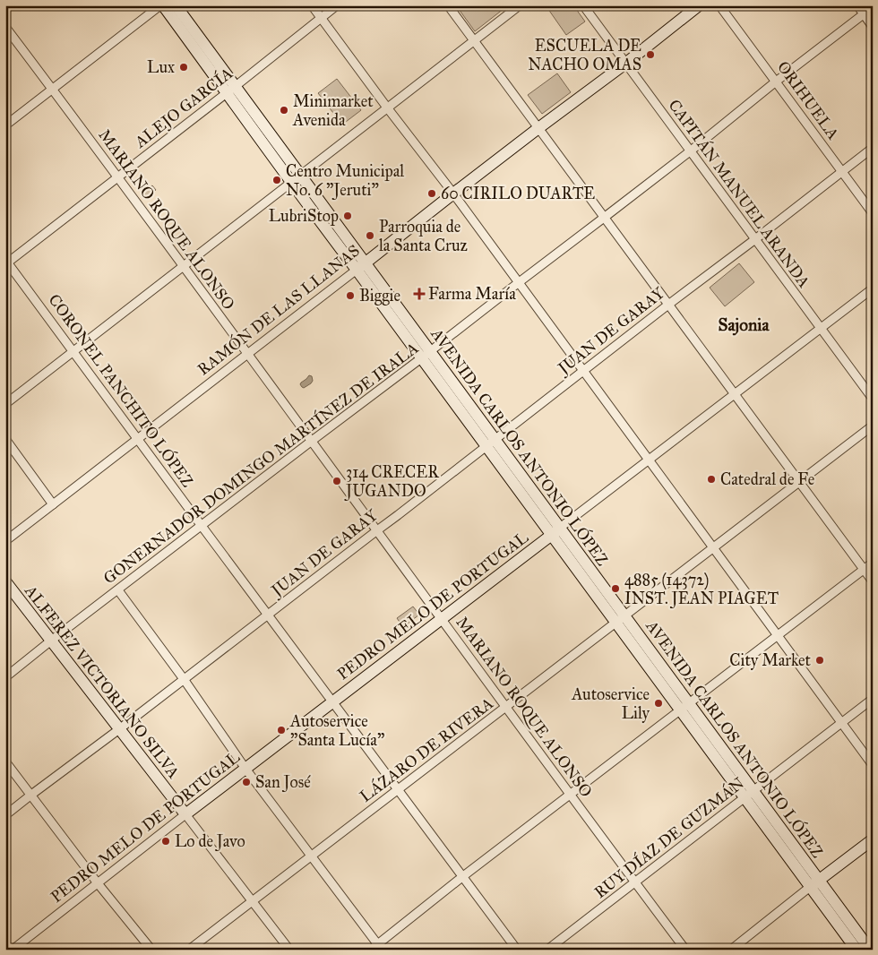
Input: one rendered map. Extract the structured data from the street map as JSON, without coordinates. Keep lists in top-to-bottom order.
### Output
{
  "streets": {
    "main road": [
      "RAMÓN DE LAS LLANAS",
      "AVENIDA CARLOS ANTONIO LÓPEZ",
      "PEDRO MELO DE PORTUGAL",
      "ALFEREZ VICTORIANO SILVA"
    ],
    "street": [
      "ORIHUELA",
      "ALEJO GARCÍA",
      "CAPITÁN MANUEL ARANDA",
      "MARIANO ROQUE ALONSO",
      "JUAN DE GARAY",
      "CORONEL PANCHITO LÓPEZ",
      "GONERNADOR DOMINGO MARTÍNEZ DE IRALA",
      "LÁZARO DE RIVERA",
      "RUY DÍAZ DE GUZMÁN"
    ]
  },
  "crossings": [
    ["ORIHUELA", "JUAN DE GARAY"],
    ["ORIHUELA", "GONERNADOR DOMINGO MARTÍNEZ DE IRALA"],
    ["ALEJO GARCÍA", "MARIANO ROQUE ALONSO"],
    ["ALEJO GARCÍA", "CORONEL PANCHITO LÓPEZ"],
    ["ALEJO GARCÍA", "AVENIDA CARLOS ANTONIO LÓPEZ"],
    ["CAPITÁN MANUEL ARANDA", "RAMÓN DE LAS LLANAS"],
    ["CAPITÁN MANUEL ARANDA", "JUAN DE GARAY"],
    ["CAPITÁN MANUEL ARANDA", "GONERNADOR DOMINGO MARTÍNEZ DE IRALA"],
    ["CAPITÁN MANUEL ARANDA", "PEDRO MELO DE PORTUGAL"],
    ["MARIANO ROQUE ALONSO", "RAMÓN DE LAS LLANAS"],
    ["MARIANO ROQUE ALONSO", "JUAN DE GARAY"],
    ["MARIANO ROQUE ALONSO", "GONERNADOR DOMINGO MARTÍNEZ DE IRALA"],
    ["MARIANO ROQUE ALONSO", "PEDRO MELO DE PORTUGAL"],
    ["MARIANO ROQUE ALONSO", "LÁZARO DE RIVERA"],
    ["MARIANO ROQUE ALONSO", "RUY DÍAZ DE GUZMÁN"],
    ["RAMÓN DE LAS LLANAS", "CORONEL PANCHITO LÓPEZ"],
    ["RAMÓN DE LAS LLANAS", "AVENIDA CARLOS ANTONIO LÓPEZ"],
    ["JUAN DE GARAY", "CORONEL PANCHITO LÓPEZ"],
    ["JUAN DE GARAY", "AVENIDA CARLOS ANTONIO LÓPEZ"],
    ["JUAN DE GARAY", "ALFEREZ VICTORIANO SILVA"],
    ["CORONEL PANCHITO LÓPEZ", "GONERNADOR DOMINGO MARTÍNEZ DE IRALA"],
    ["CORONEL PANCHITO LÓPEZ", "PEDRO MELO DE PORTUGAL"],
    ["CORONEL PANCHITO LÓPEZ", "LÁZARO DE RIVERA"],
    ["AVENIDA CARLOS ANTONIO LÓPEZ", "GONERNADOR DOMINGO MARTÍNEZ DE IRALA"],
    ["AVENIDA CARLOS ANTONIO LÓPEZ", "PEDRO MELO DE PORTUGAL"],
    ["AVENIDA CARLOS ANTONIO LÓPEZ", "LÁZARO DE RIVERA"],
    ["AVENIDA CARLOS ANTONIO LÓPEZ", "RUY DÍAZ DE GUZMÁN"],
    ["GONERNADOR DOMINGO MARTÍNEZ DE IRALA", "ALFEREZ VICTORIANO SILVA"],
    ["PEDRO MELO DE PORTUGAL", "ALFEREZ VICTORIANO SILVA"],
    ["ALFEREZ VICTORIANO SILVA", "LÁZARO DE RIVERA"]
  ],
  "districts": ["Sajonia"],
  "places": {
    "other": [
      "ESCUELA DE NACHO OMAS",
      "Lux",
      "Minimarket Avenida",
      "Centro Municipal No. 6 \"Jeruti\"",
      "60 CIRILO DUARTE",
      "LubriStop",
      "Parroquia de la Santa Cruz",
      "Biggie",
      "Catedral de Fe",
      "314 CRECER JUGANDO",
      "4885 (14372) INST. JEAN PIAGET",
      "City Market",
      "Autoservice Lily",
      "Autoservice \"Santa Lucía\"",
      "San José",
      "Lo de Javo"
    ],
    "health": ["Farma María"]
  }
}
